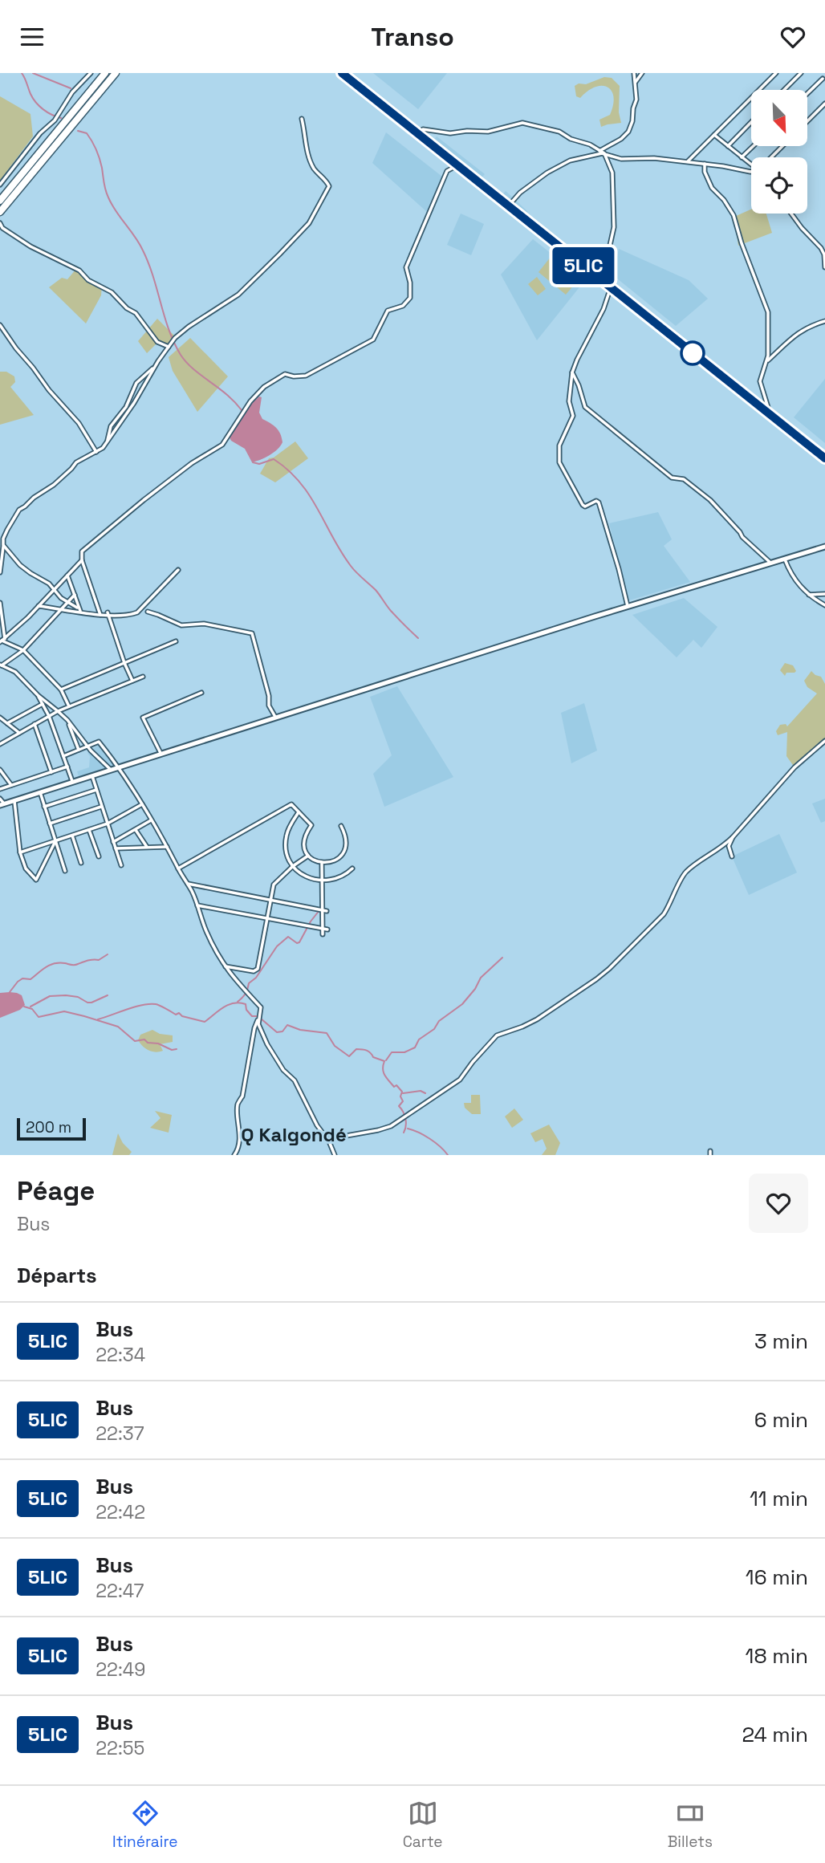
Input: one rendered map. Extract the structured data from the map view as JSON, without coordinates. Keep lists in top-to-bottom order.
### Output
{
  "districts": ["Q Kalgondé"],
  "lines": ["bus line 5LIC"],
  "scale_bar": "200 m",
  "north": "bottom right",
  "page": {
    "header": "Transo",
    "on_map": "5LIC",
    "scale": "200 m",
    "heading": [
      ["Péage", "Bus"],
      "Départs"
    ],
    "list": [
      {
        "mark": "5LIC",
        "name": "Bus",
        "note": "22:34",
        "value": "3 min"
      },
      {
        "mark": "5LIC",
        "name": "Bus",
        "note": "22:37",
        "value": "6 min"
      },
      {
        "mark": "5LIC",
        "name": "Bus",
        "note": "22:42",
        "value": "11 min"
      },
      {
        "mark": "5LIC",
        "name": "Bus",
        "note": "22:47",
        "value": "16 min"
      },
      {
        "mark": "5LIC",
        "name": "Bus",
        "note": "22:49",
        "value": "18 min"
      },
      {
        "mark": "5LIC",
        "name": "Bus",
        "note": "22:55",
        "value": "24 min"
      }
    ],
    "tabs": ["Itinéraire", "Carte", "Billets"]
  }
}
